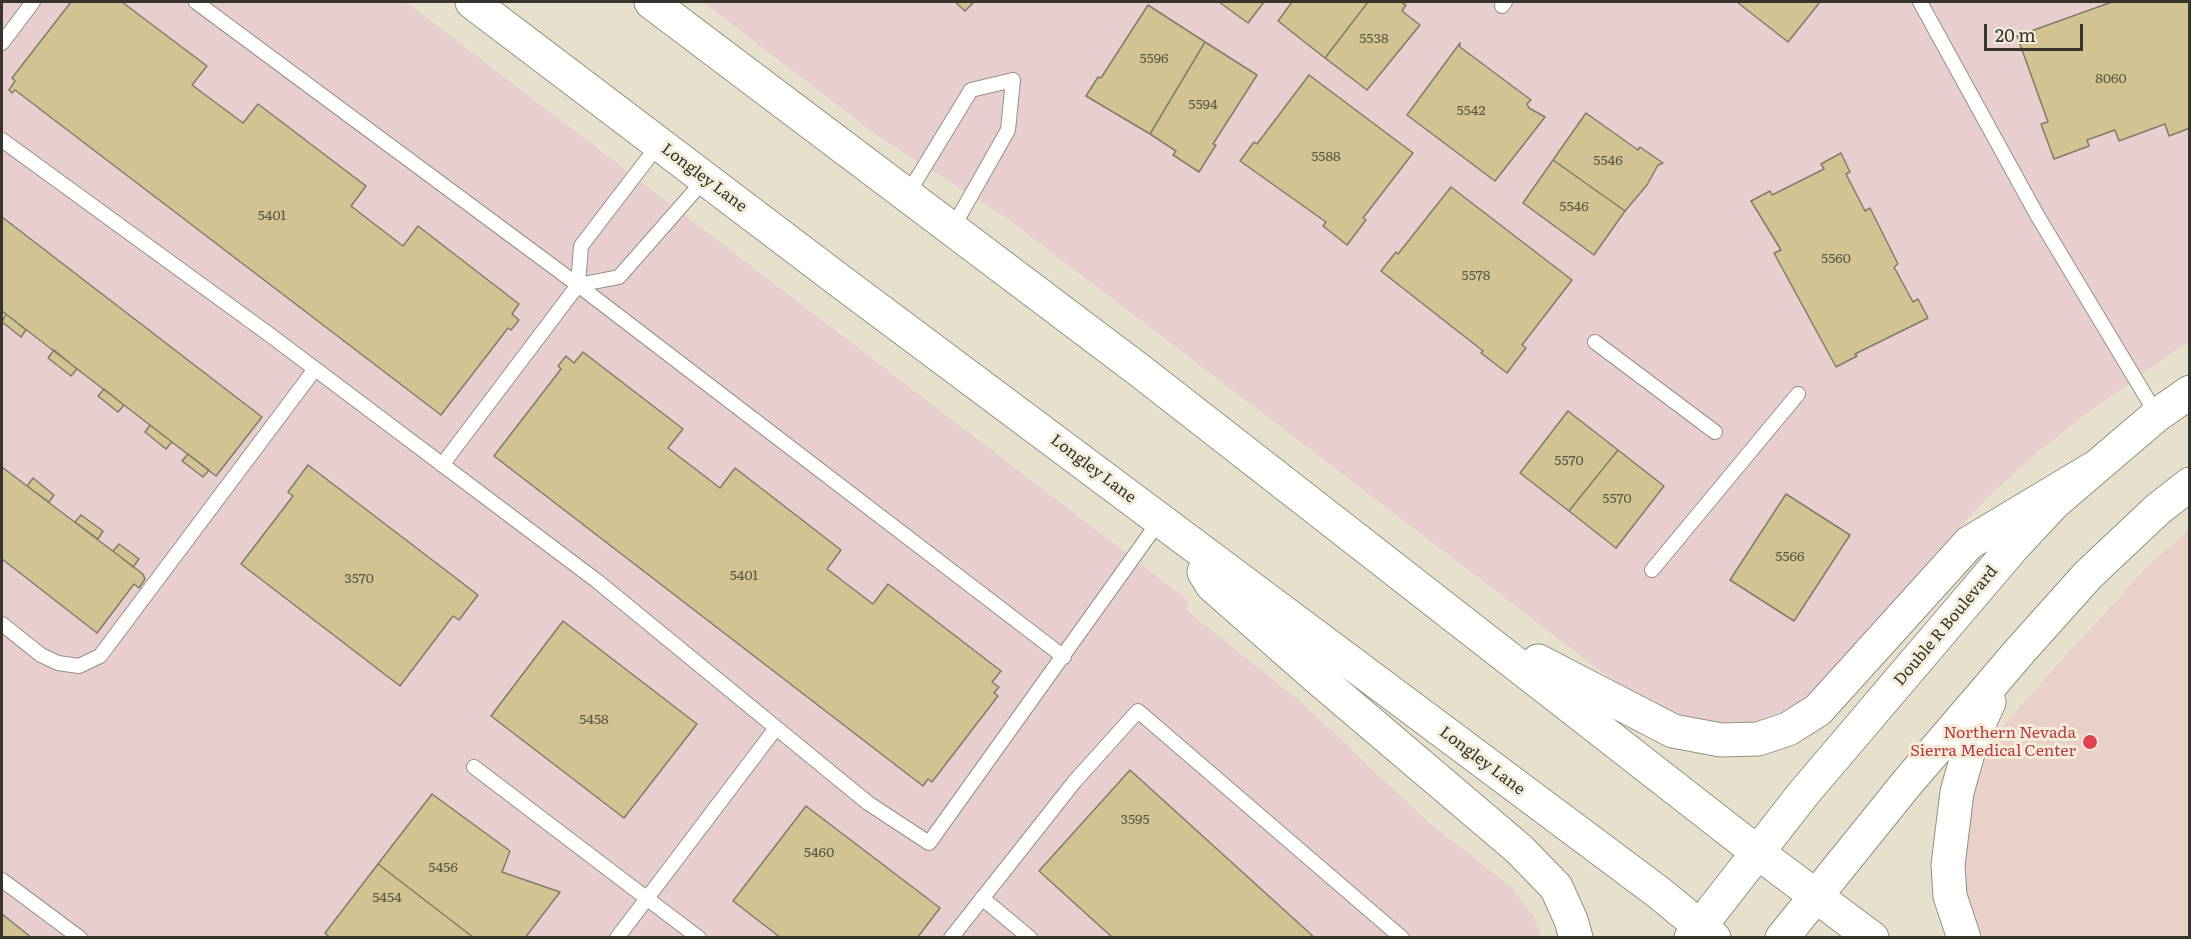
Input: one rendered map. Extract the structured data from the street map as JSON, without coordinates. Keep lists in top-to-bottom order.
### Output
{
  "streets": {
    "main road": ["Longley Lane", "Double R Boulevard"]
  },
  "crossings": [
    ["Longley Lane", "Double R Boulevard"]
  ],
  "places": ["Northern Nevada Sierra Medical Center"],
  "house_numbers": [
    "5538",
    "5596",
    "8060",
    "5594",
    "5542",
    "5588",
    "5546",
    "5546",
    "5401",
    "5560",
    "5578",
    "5570",
    "5570",
    "5566",
    "5401",
    "3570",
    "5458",
    "3595",
    "5460",
    "5456",
    "5454"
  ],
  "scale_bar": "20 m"
}
